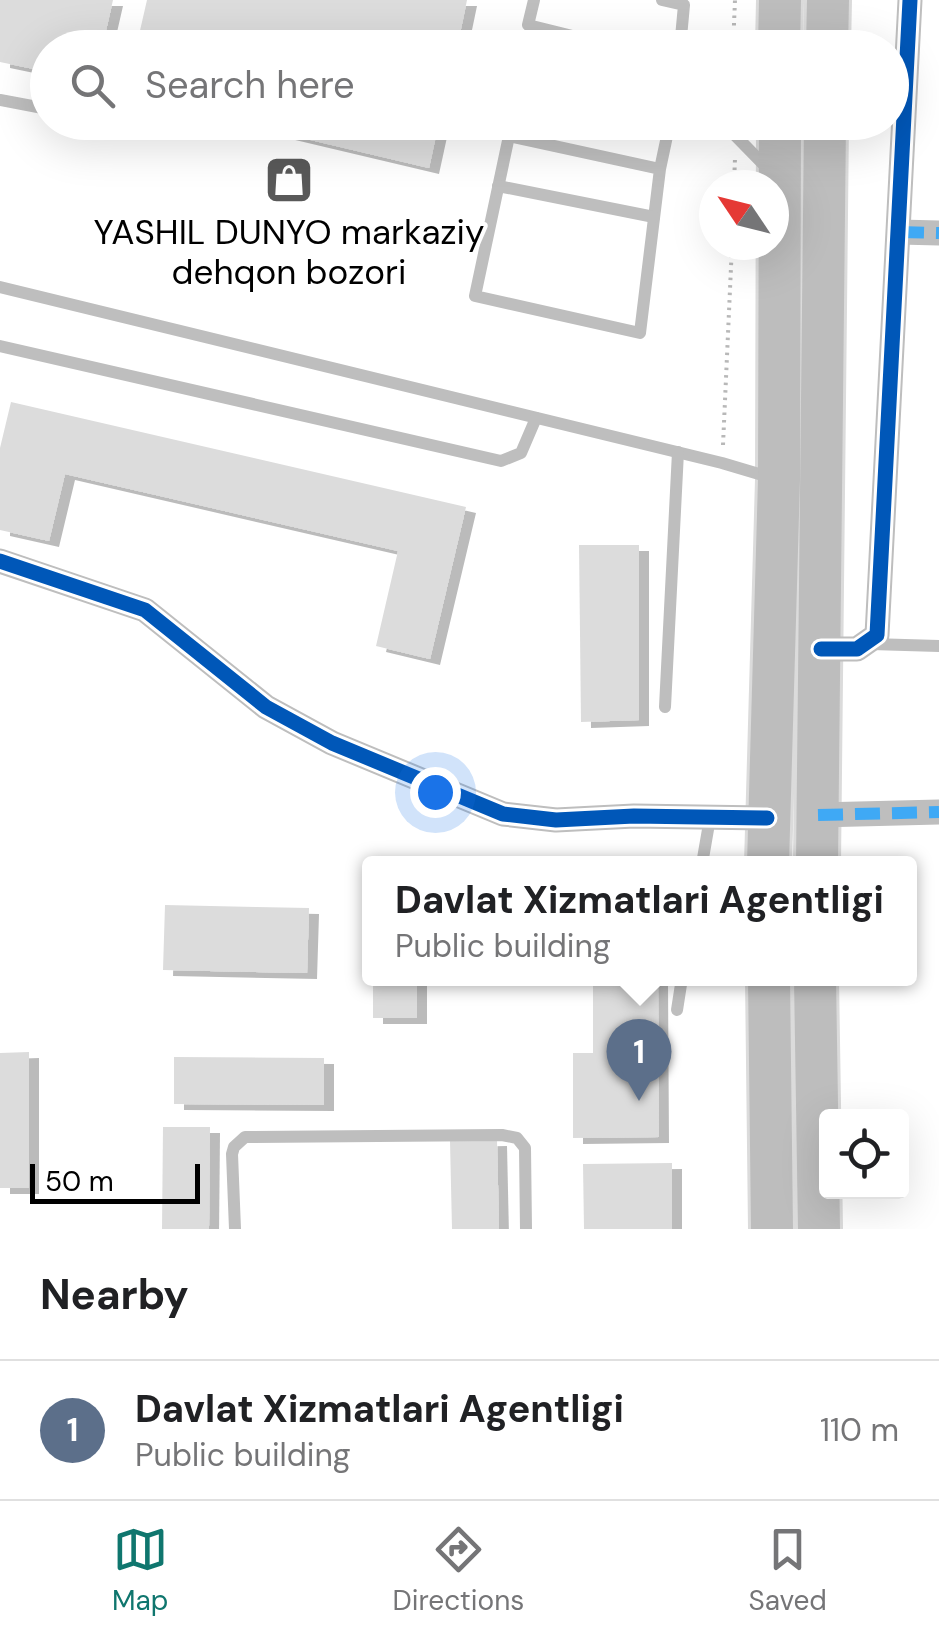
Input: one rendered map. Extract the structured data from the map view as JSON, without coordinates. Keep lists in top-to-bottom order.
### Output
{
  "places": {
    "shop": ["YASHIL DUNYO markaziy dehqon bozori"]
  },
  "scale_bar": "50 m",
  "north": "top left",
  "page": {
    "search": "Search here",
    "popup": ["Davlat Xizmatlari Agentligi", "Public building"],
    "pins": "1",
    "scale": "50 m",
    "heading": "Nearby",
    "list": [
      {
        "mark": "1",
        "name": "Davlat Xizmatlari Agentligi",
        "note": "Public building",
        "value": "110 m"
      }
    ],
    "nav": ["Map", "Directions", "Saved"]
  }
}
